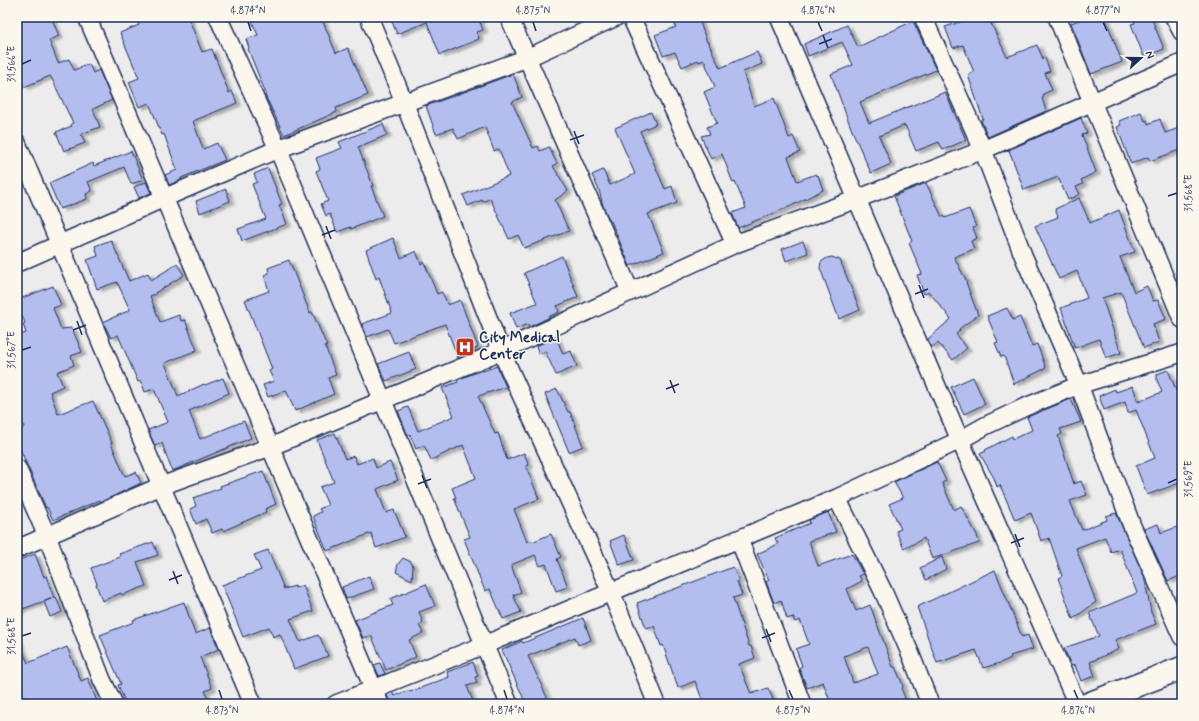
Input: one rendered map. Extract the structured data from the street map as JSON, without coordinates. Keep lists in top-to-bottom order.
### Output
{
  "places": {
    "hospital": ["City Medical Center"]
  },
  "north": "right",
  "coordinates": [
    "4.874°N",
    "4.875°N",
    "4.876°N",
    "4.877°N",
    "31.566°E",
    "31.568°E",
    "31.567°E",
    "31.569°E",
    "4.873°N"
  ]
}
